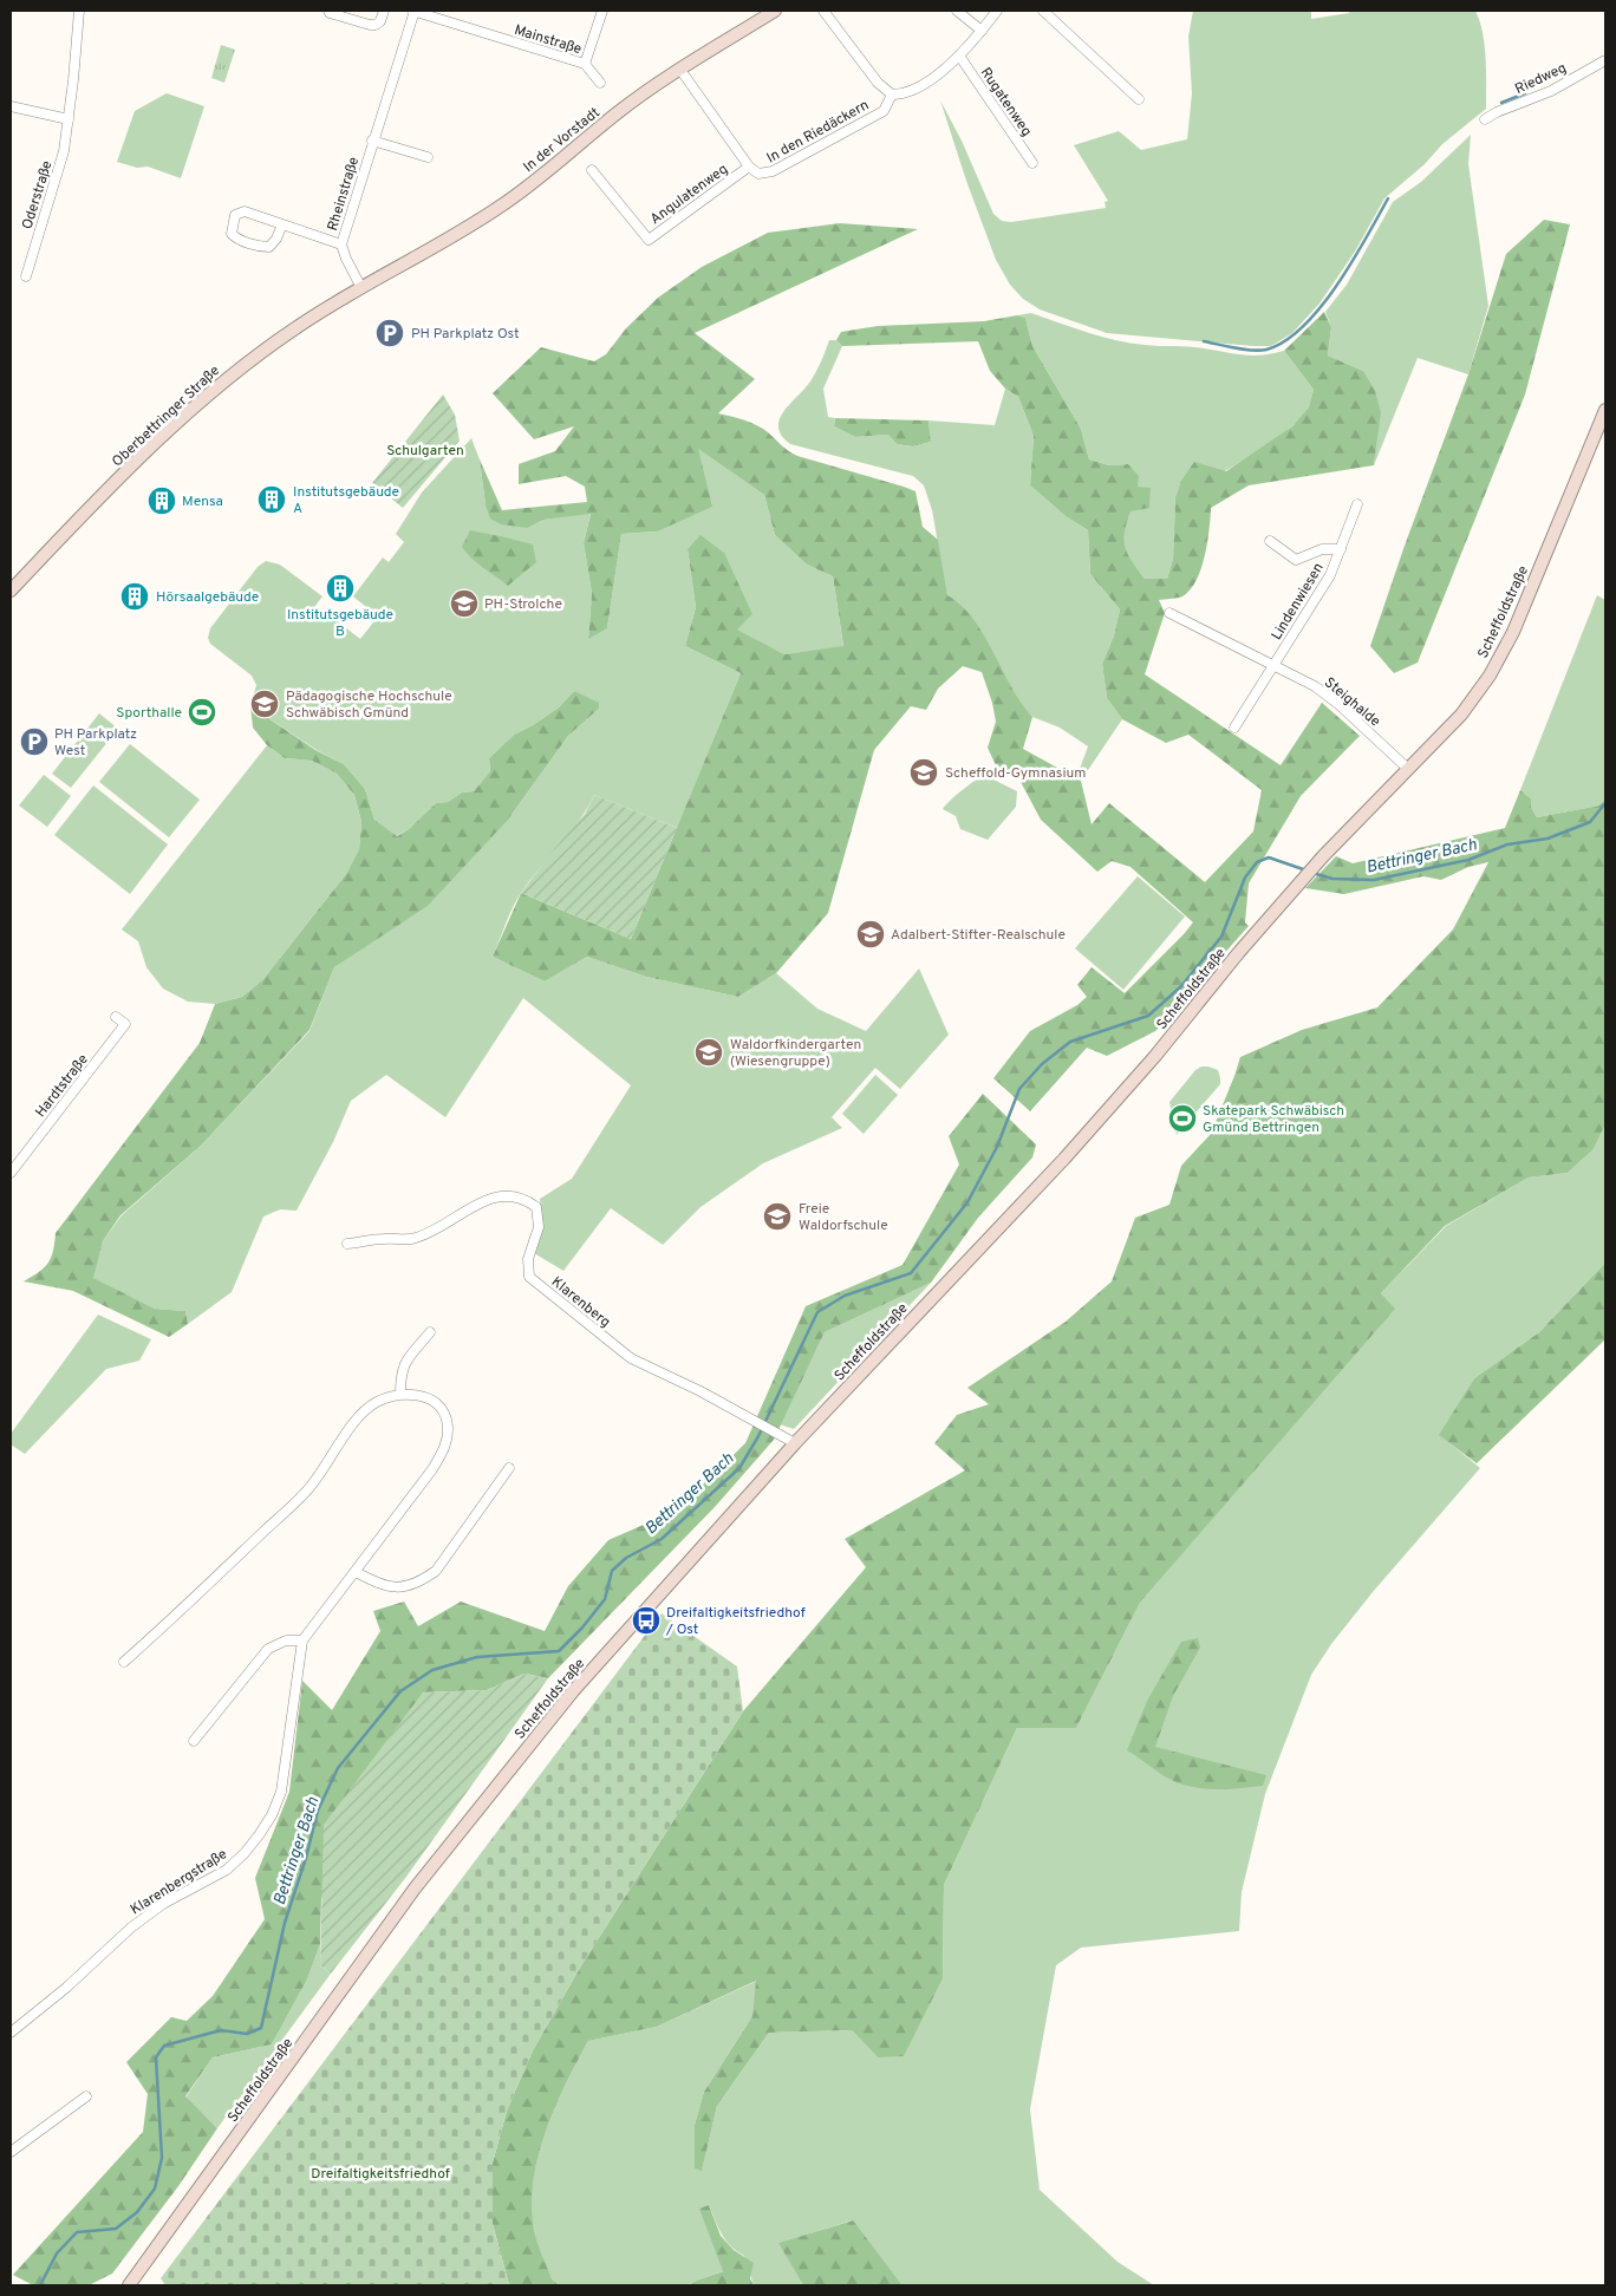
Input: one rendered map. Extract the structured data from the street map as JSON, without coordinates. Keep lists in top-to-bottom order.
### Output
{
  "streets": {
    "main road": ["In der Vorstadt", "Oberbettringer Straße", "Scheffoldstraße"],
    "street": [
      "Mainstraße",
      "Riedweg",
      "Rugatenweg",
      "In den Riedäckern",
      "Rheinstraße",
      "Angulatenweg",
      "Oderstraße",
      "Lindenwiesen",
      "Steighalde",
      "Hardtstraße",
      "Klarenberg",
      "Klarenbergstraße"
    ]
  },
  "crossings": [
    ["Mainstraße", "Rheinstraße"],
    ["In den Riedäckern", "Angulatenweg"],
    ["In der Vorstadt", "Rheinstraße"],
    ["In der Vorstadt", "Angulatenweg"],
    ["In der Vorstadt", "Oberbettringer Straße"],
    ["Rheinstraße", "Oberbettringer Straße"],
    ["Lindenwiesen", "Steighalde"],
    ["Scheffoldstraße", "Steighalde"],
    ["Scheffoldstraße", "Klarenberg"]
  ],
  "water": ["Bettringer Bach"],
  "parks": ["Schulgarten", "Dreifaltigkeitsfriedhof"],
  "places": {
    "parking": ["PH Parkplatz Ost", "PH Parkplatz West"],
    "building": [
      "Institutsgebäude A",
      "Mensa",
      "Institutsgebäude B",
      "Hörsaalgebäude"
    ],
    "school or university": [
      "PH-Strolche",
      "Pädagogische Hochschule Schwäbisch Gmünd",
      "Scheffold-Gymnasium",
      "Adalbert-Stifter-Realschule",
      "Waldorfkindergarten (Wiesengruppe)",
      "Freie Waldorfschule"
    ],
    "sports": ["Sporthalle", "Skatepark Schwäbisch Gmünd Bettringen"],
    "bus stop": ["Dreifaltigkeitsfriedhof / Ost"]
  }
}
